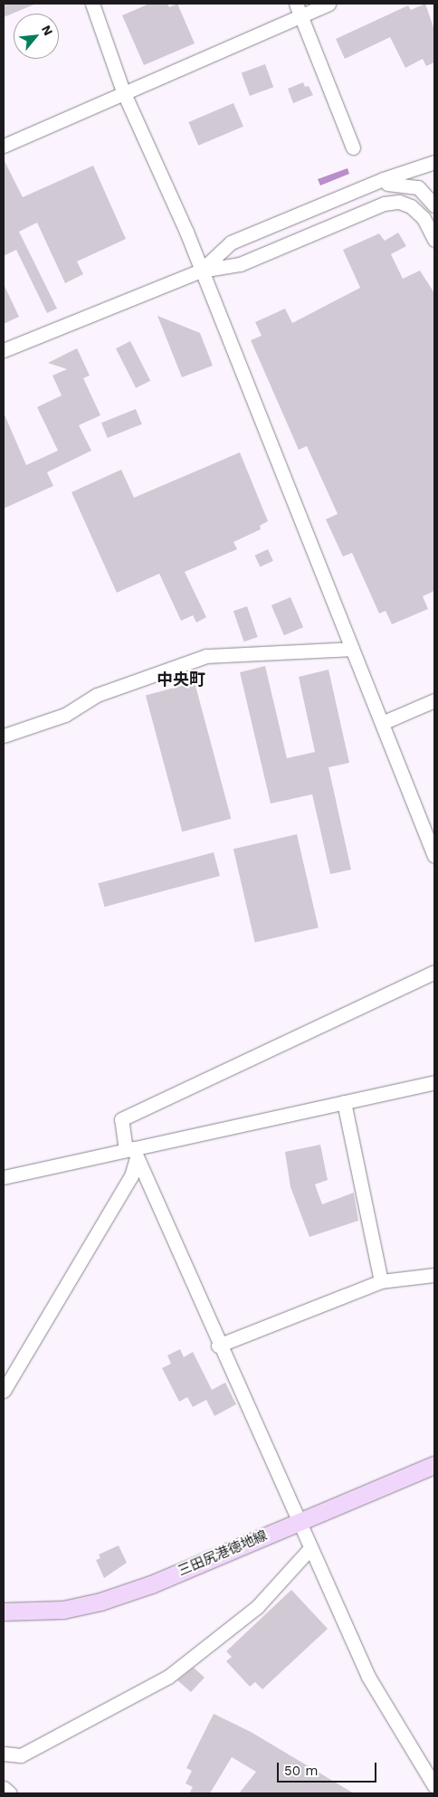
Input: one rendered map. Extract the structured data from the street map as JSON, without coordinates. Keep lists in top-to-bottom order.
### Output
{
  "streets": {
    "main road": ["三田尻港徳地線"]
  },
  "districts": ["中央町"],
  "scale_bar": "50 m",
  "north": "top right"
}
